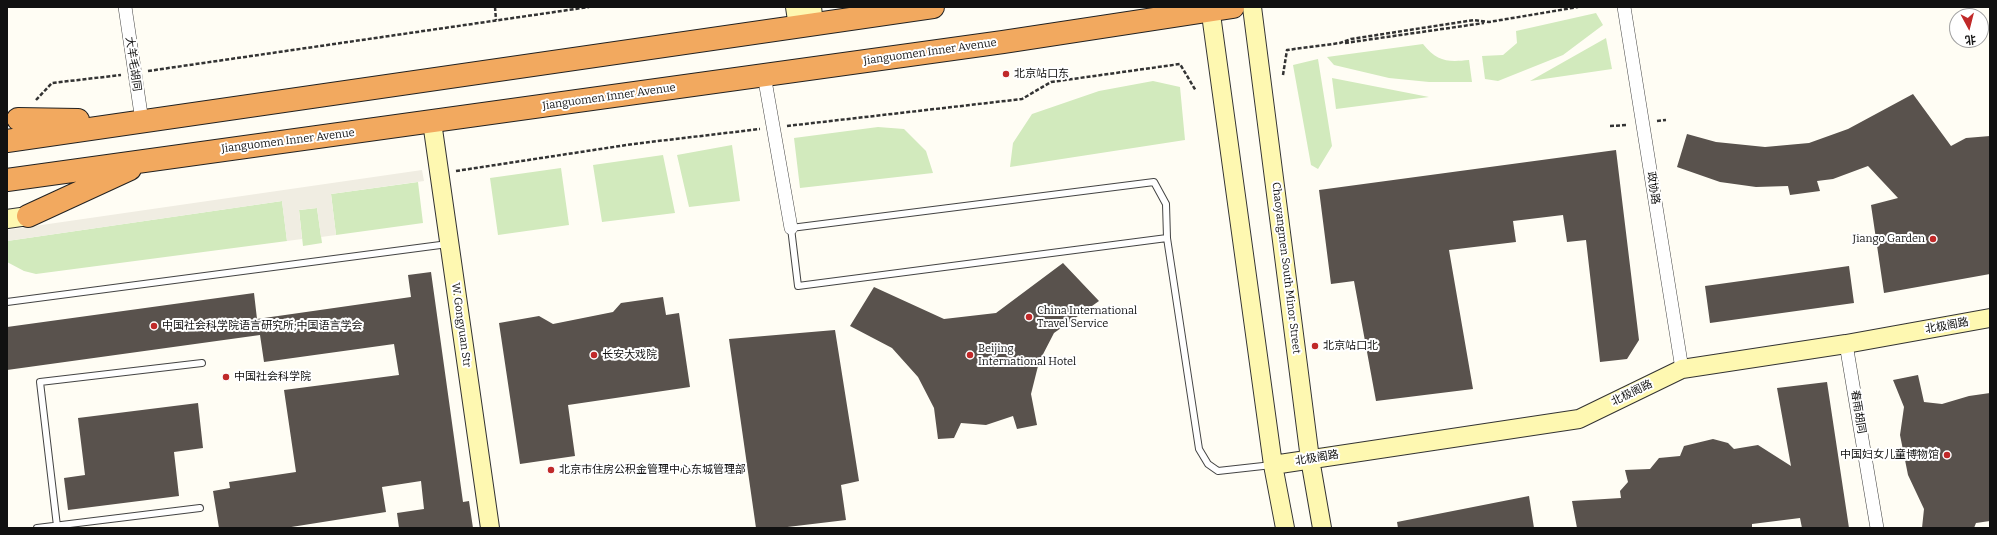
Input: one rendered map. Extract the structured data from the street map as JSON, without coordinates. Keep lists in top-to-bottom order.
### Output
{
  "streets": {
    "highway": ["Jianguomen Inner Avenue"],
    "street": [
      "大羊毛胡同",
      "政协路",
      "Chaoyangmen South Minor Street",
      "W. Gongyuan Str",
      "北极阁路",
      "春雨胡同"
    ]
  },
  "crossings": [
    ["Jianguomen Inner Avenue", "W. Gongyuan Str"],
    ["政协路", "北极阁路"],
    ["Chaoyangmen South Minor Street", "北极阁路"],
    ["北极阁路", "春雨胡同"]
  ],
  "places": [
    "北京站口东",
    "Jiango Garden",
    "China International Travel Service",
    "中国社会科学院语言研究所;中国语言学会",
    "北京站口北",
    "长安大戏院",
    "Beijing International Hotel",
    "中国社会科学院",
    "中国妇女儿童博物馆",
    "北京市住房公积金管理中心东城管理部"
  ],
  "north": "bottom"
}
